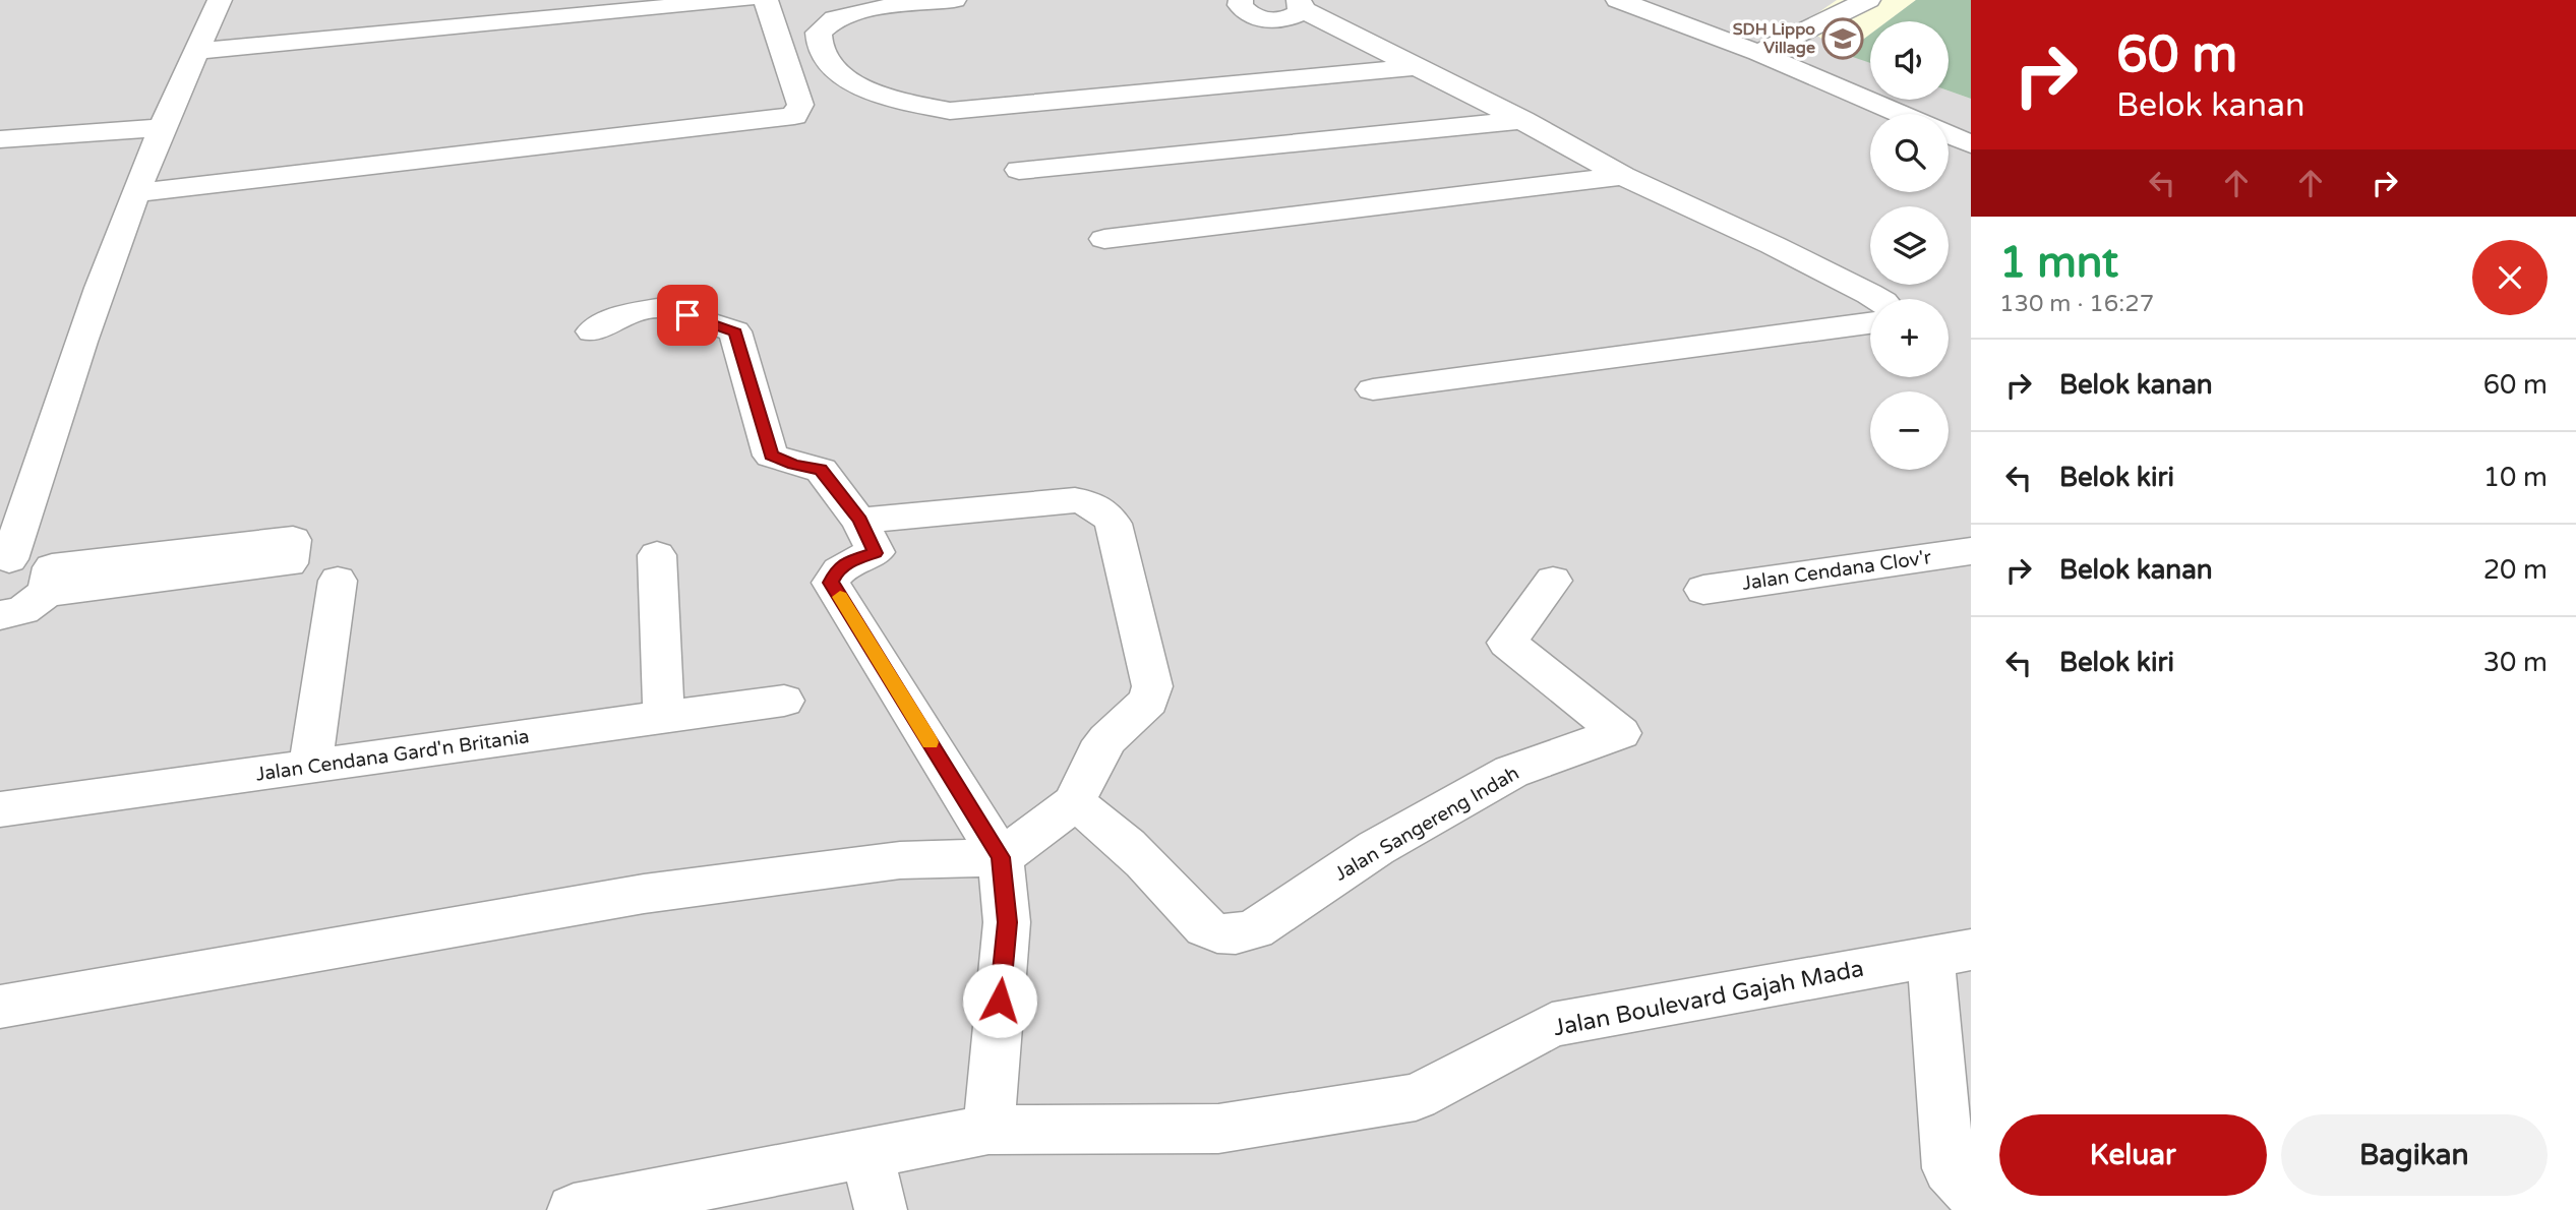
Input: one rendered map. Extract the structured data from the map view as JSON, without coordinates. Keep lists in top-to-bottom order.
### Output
{
  "streets": {
    "street": [
      "Jalan Cendana Clov'r",
      "Jalan Cendana Gard'n Britania",
      "Jalan Sangereng Indah",
      "Jalan Boulevard Gajah Mada"
    ]
  },
  "places": {
    "school or university": ["SDH Lippo Village"]
  },
  "page": {
    "turn": ["60 m", "Belok kanan"],
    "map_buttons": ["+", "−"],
    "heading": ["1 mnt", "130 m · 16:27"],
    "list": [
      {
        "name": "Belok kanan",
        "value": "60 m"
      },
      {
        "name": "Belok kiri",
        "value": "10 m"
      },
      {
        "name": "Belok kanan",
        "value": "20 m"
      },
      {
        "name": "Belok kiri",
        "value": "30 m"
      }
    ],
    "buttons": ["Keluar", "Bagikan"]
  }
}
